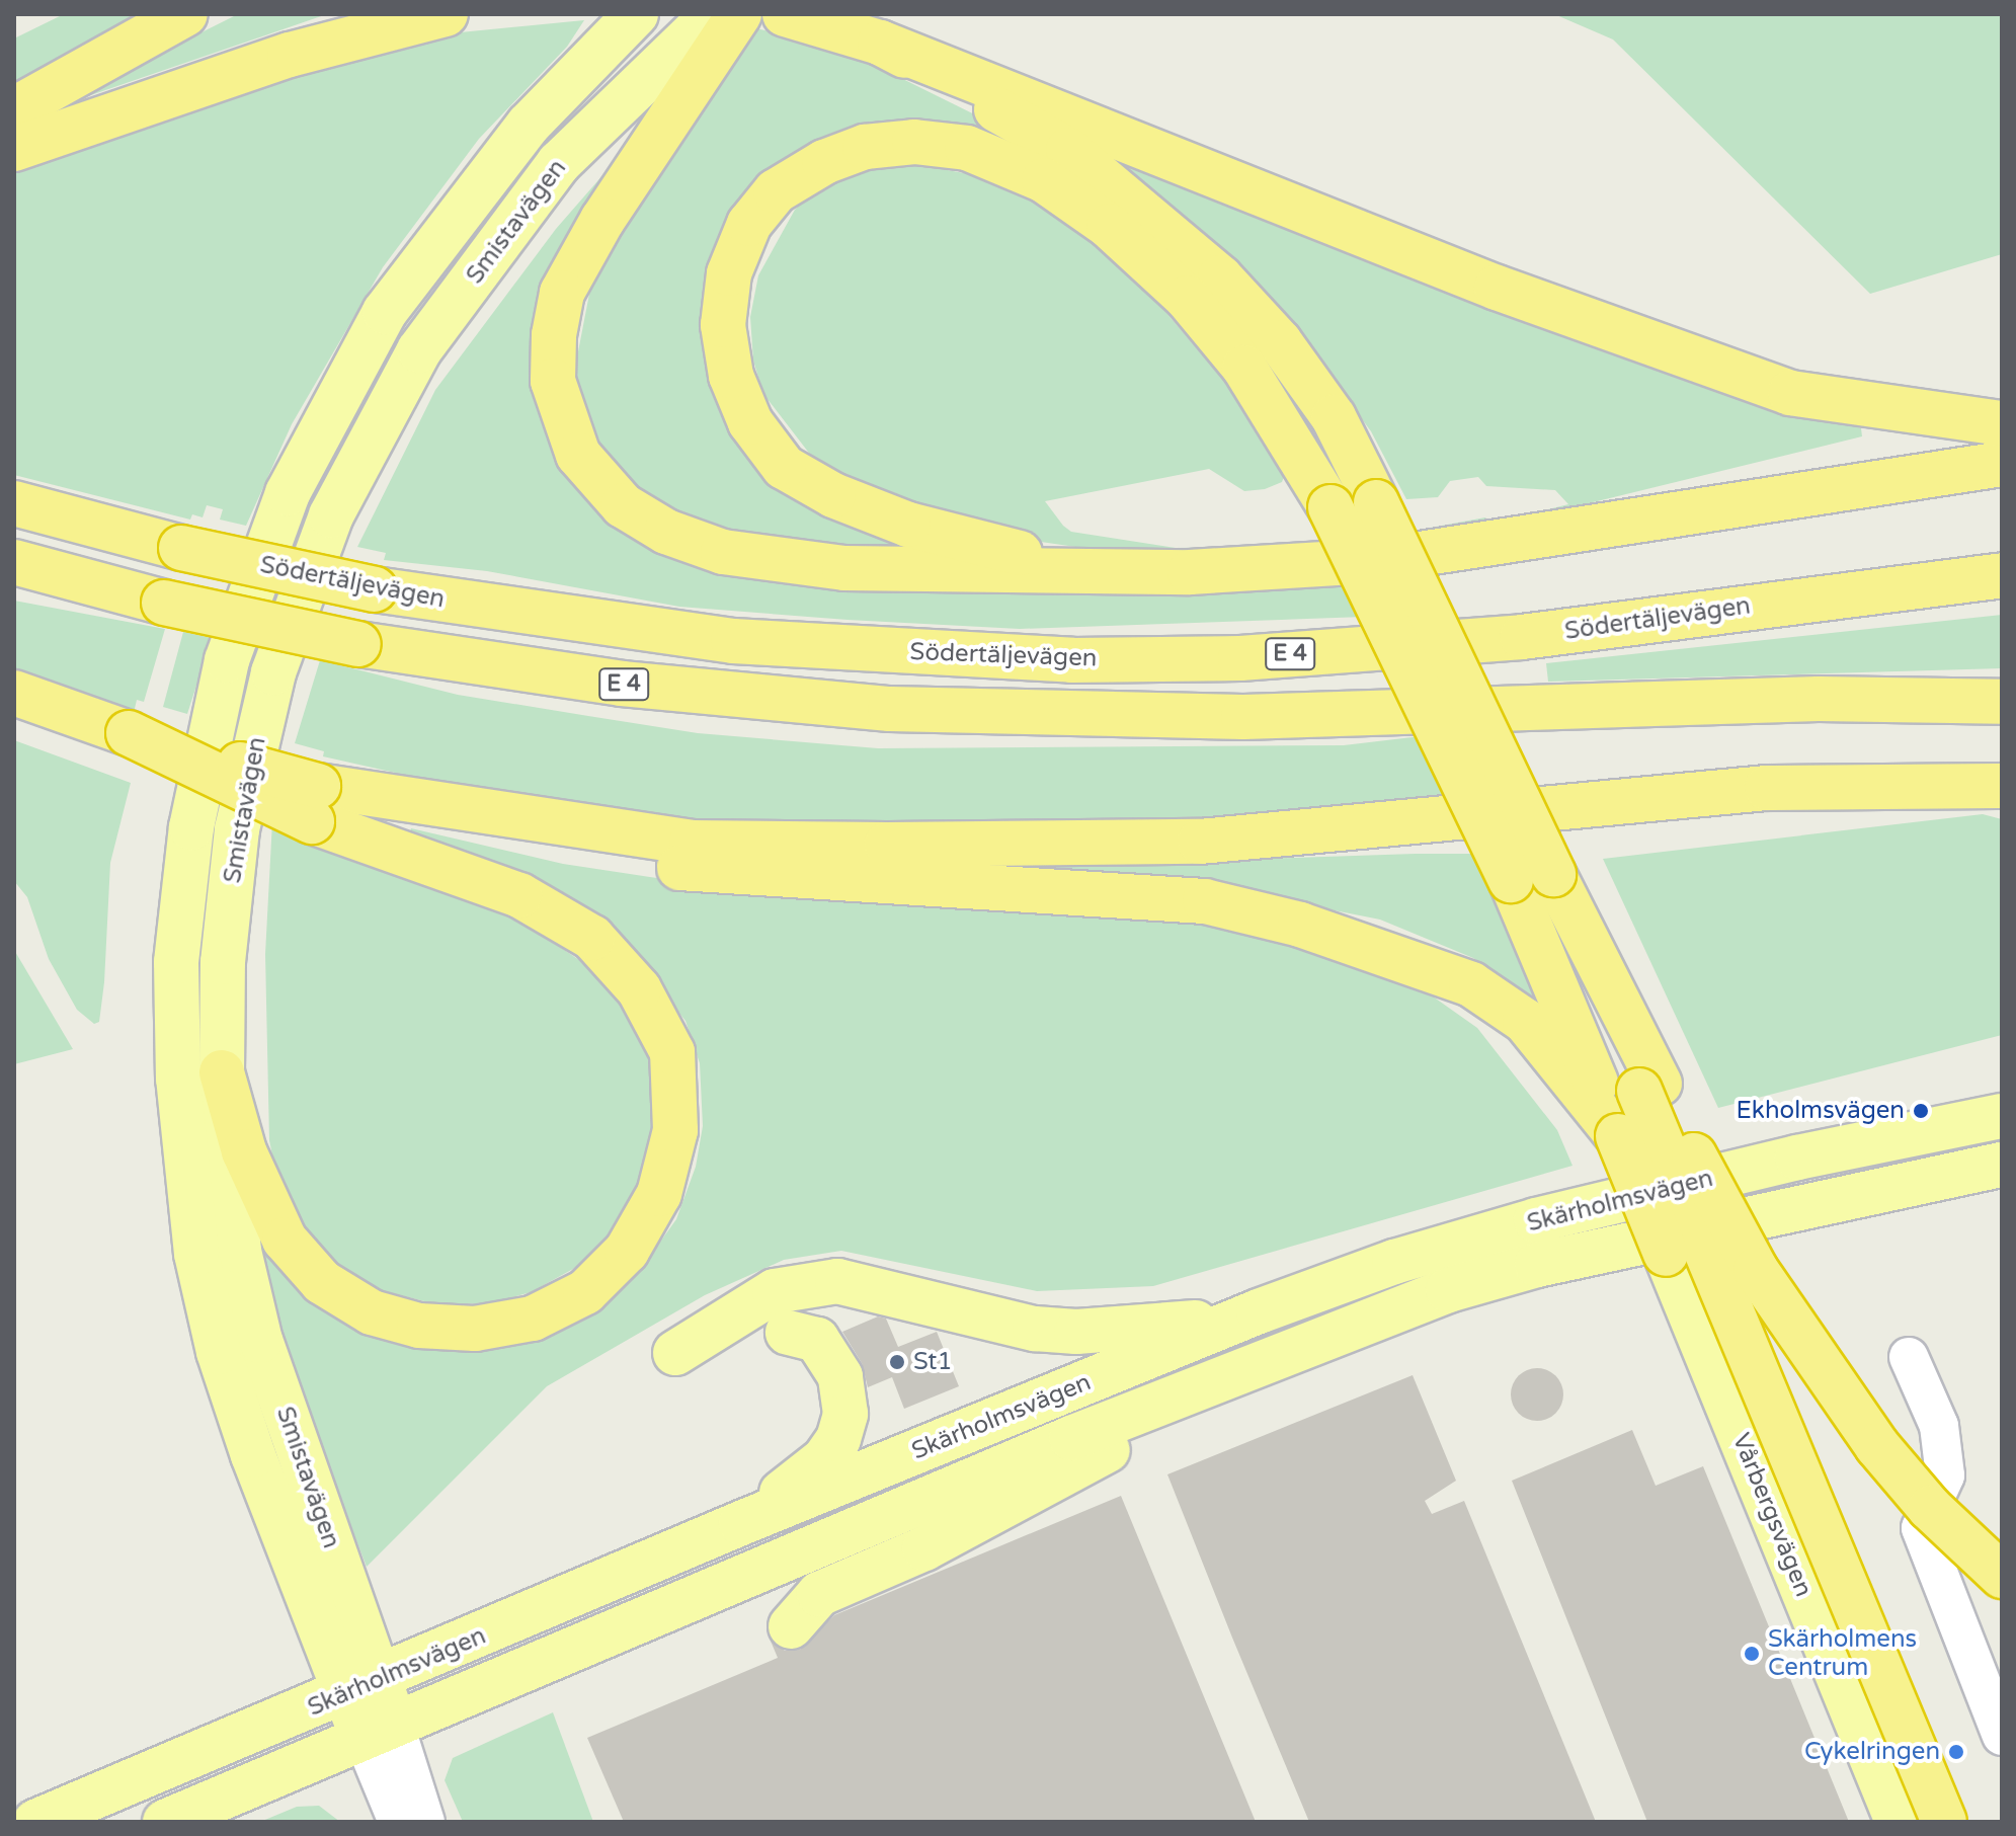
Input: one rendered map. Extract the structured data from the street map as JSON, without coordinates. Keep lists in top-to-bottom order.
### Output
{
  "streets": {
    "highway": ["Södertäljevägen", "E 4"],
    "main road": ["Smistavägen", "Skärholmsvägen", "Vårbergsvägen"]
  },
  "crossings": [
    ["Smistavägen", "Skärholmsvägen"]
  ],
  "places": [
    "Ekholmsvägen",
    "St1",
    "Skärholmens Centrum",
    "Cykelringen"
  ]
}
